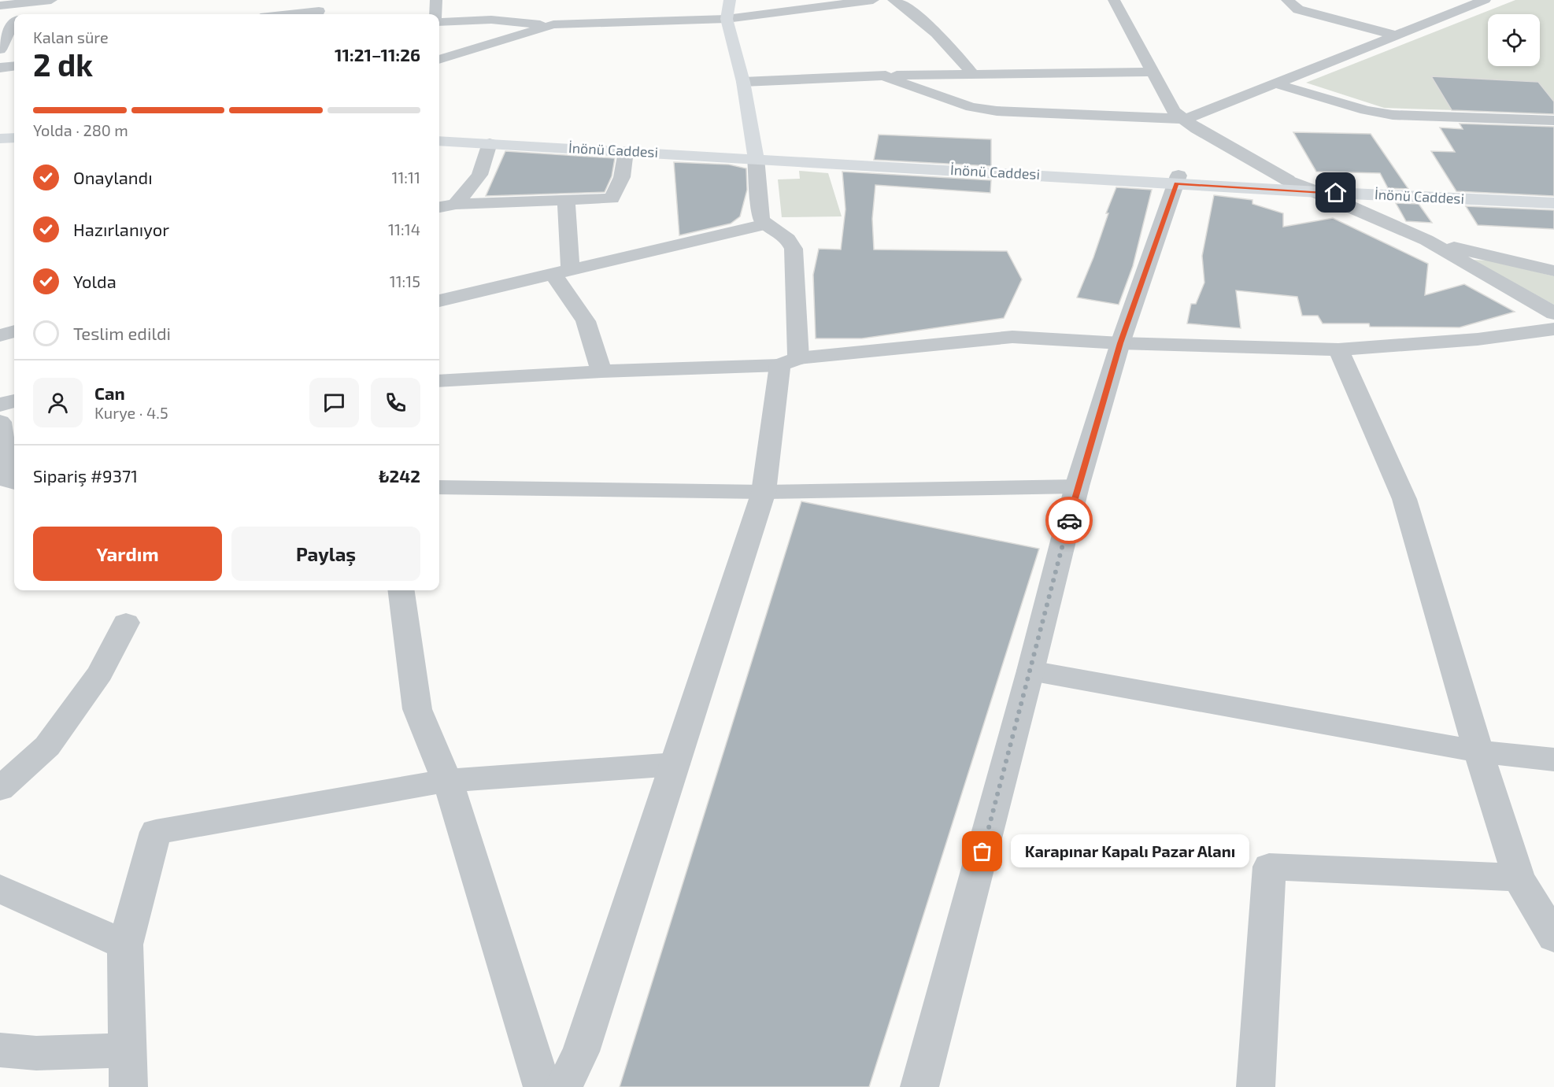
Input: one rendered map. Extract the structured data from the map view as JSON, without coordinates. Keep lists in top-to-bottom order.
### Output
{
  "streets": {
    "main road": ["İnönü Caddesi"]
  },
  "places": ["Karapınar Kapalı Pazar Alanı"],
  "page": {
    "heading": ["2 dk", "Kalan süre", "11:21–11:26"],
    "panel": [
      "Can",
      "Kurye · 4.5",
      "Sipariş #9371",
      "₺242"
    ],
    "bar": "Yolda · 280 m",
    "list": [
      ["Onaylandı", "11:11"],
      ["Hazırlanıyor", "11:14"],
      ["Yolda", "11:15"],
      "Teslim edildi"
    ],
    "buttons": ["Yardım", "Paylaş"],
    "bubble": "Karapınar Kapalı Pazar Alanı"
  }
}
